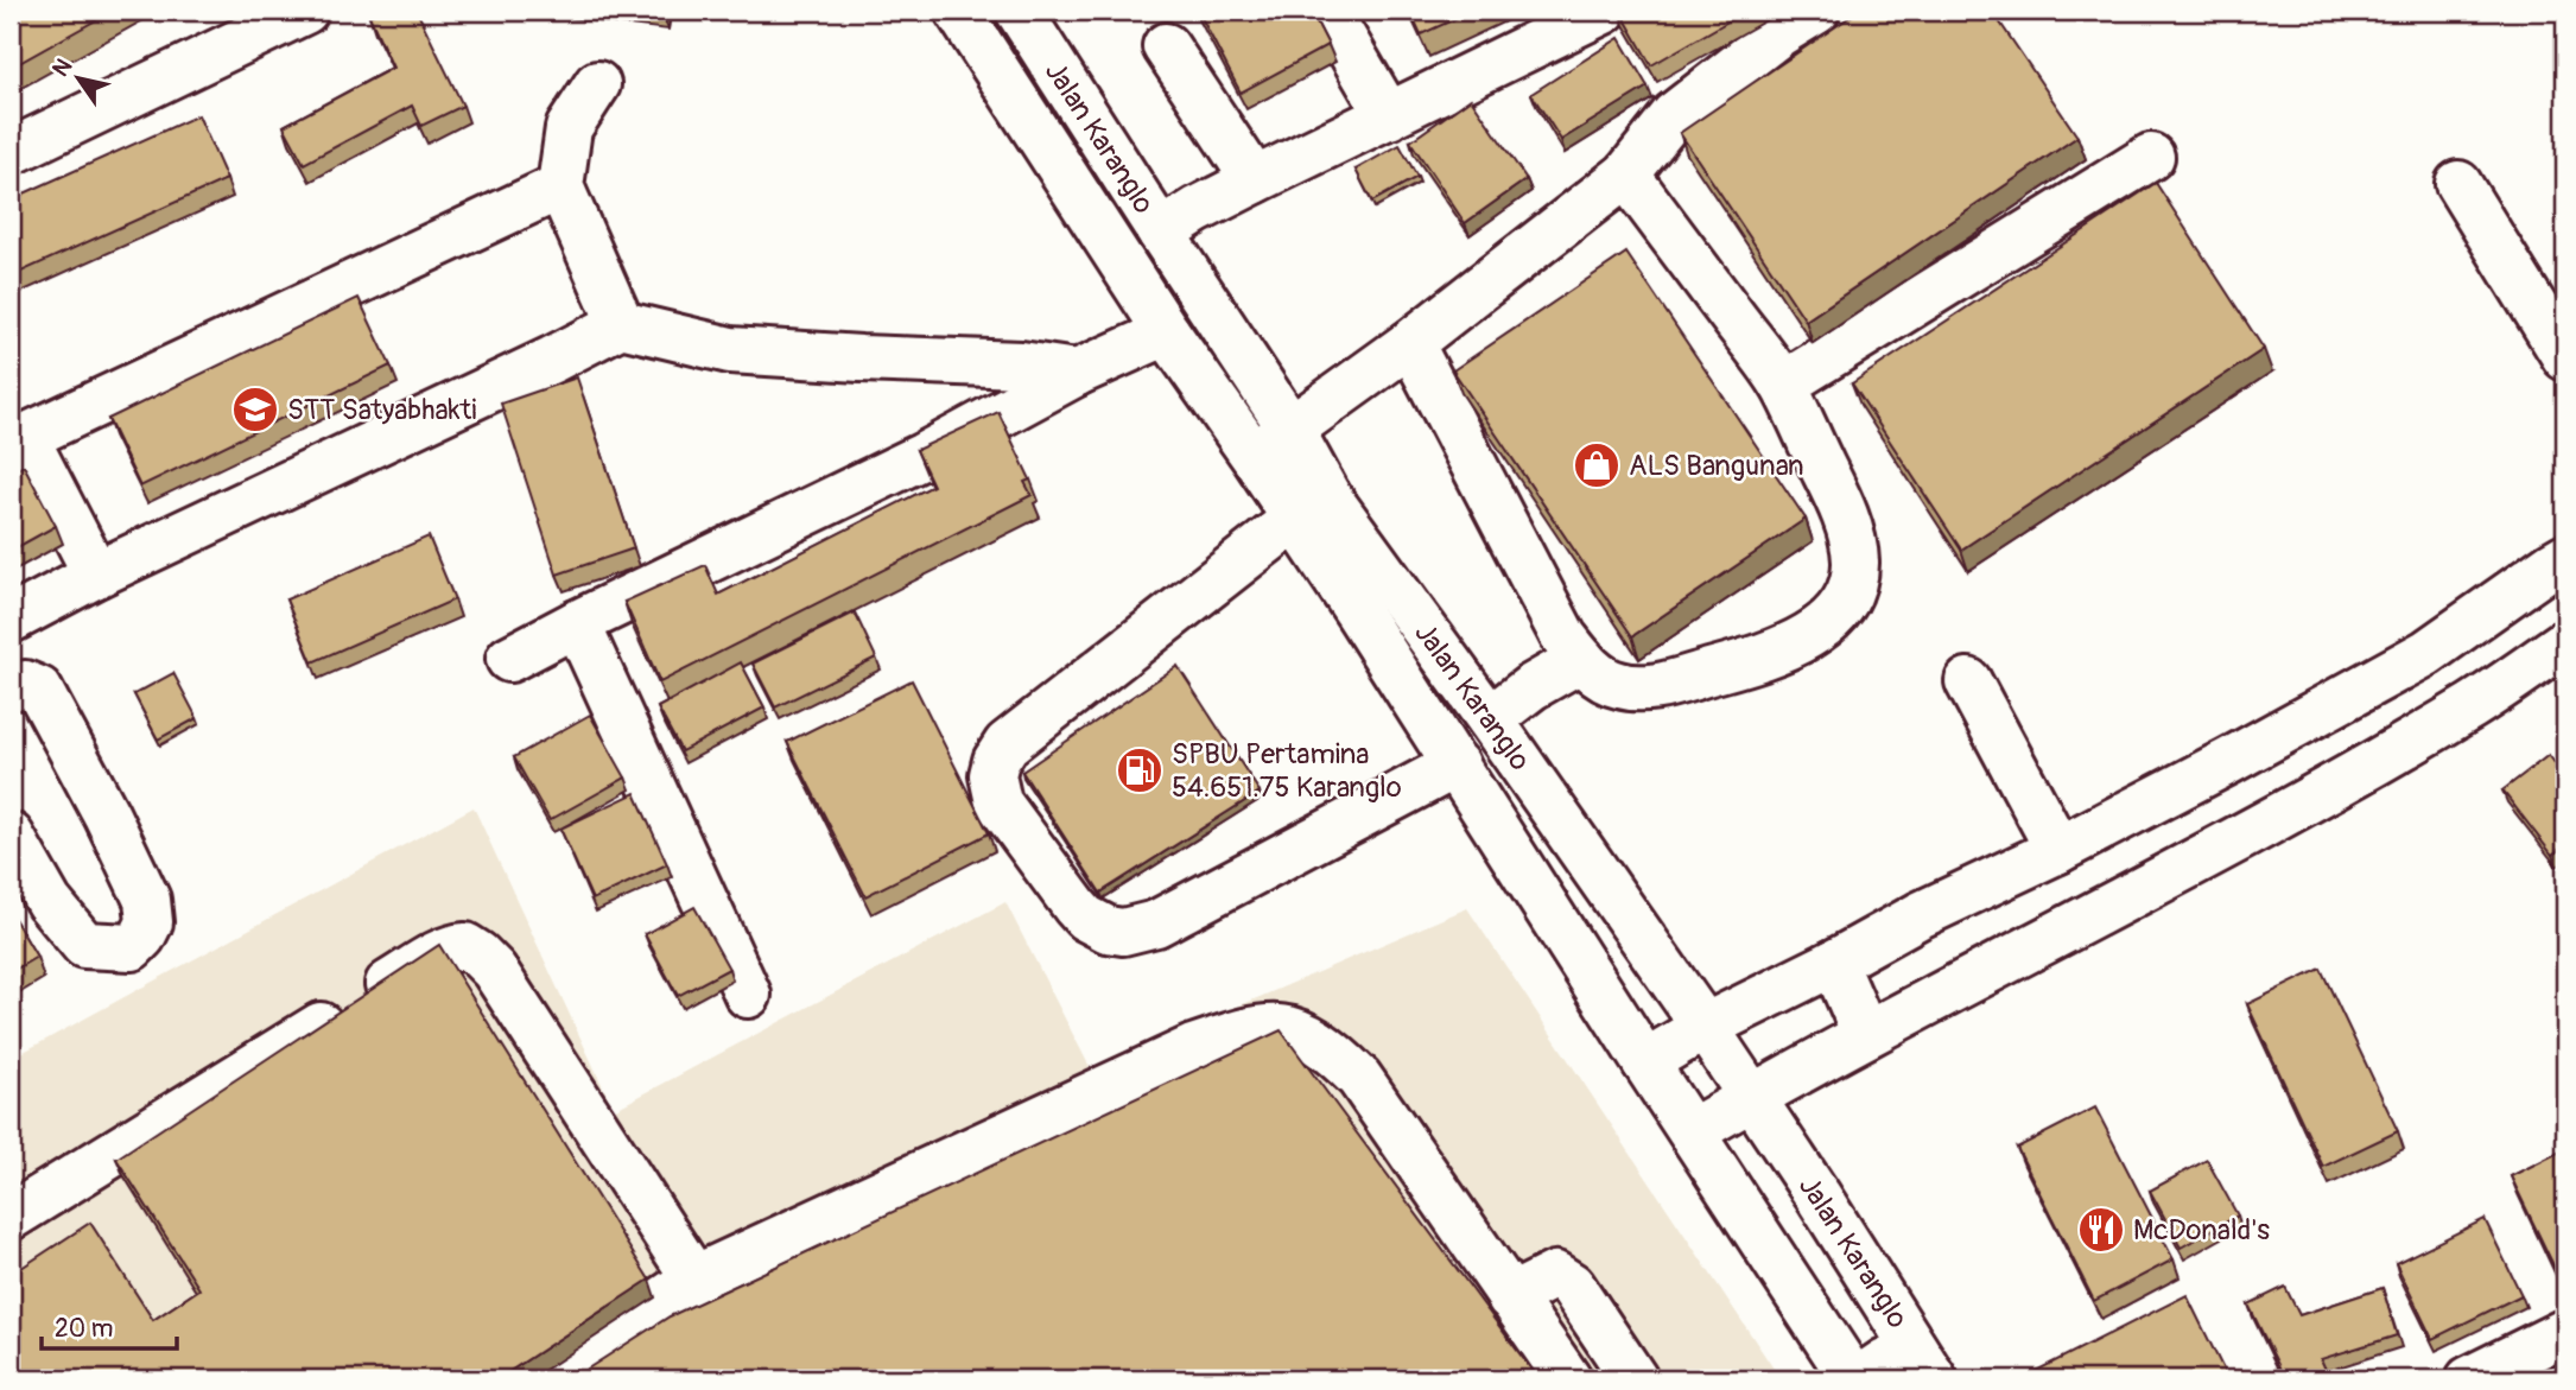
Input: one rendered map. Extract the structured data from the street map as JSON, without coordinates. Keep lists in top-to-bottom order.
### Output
{
  "streets": {
    "main road": ["Jalan Karanglo"]
  },
  "places": {
    "school or university": ["STT Satyabhakti"],
    "shop": ["ALS Bangunan"],
    "fuel station": ["SPBU Pertamina 54.651.75 Karanglo"],
    "restaurant": ["McDonald's"]
  },
  "scale_bar": "20 m",
  "north": "top left"
}
